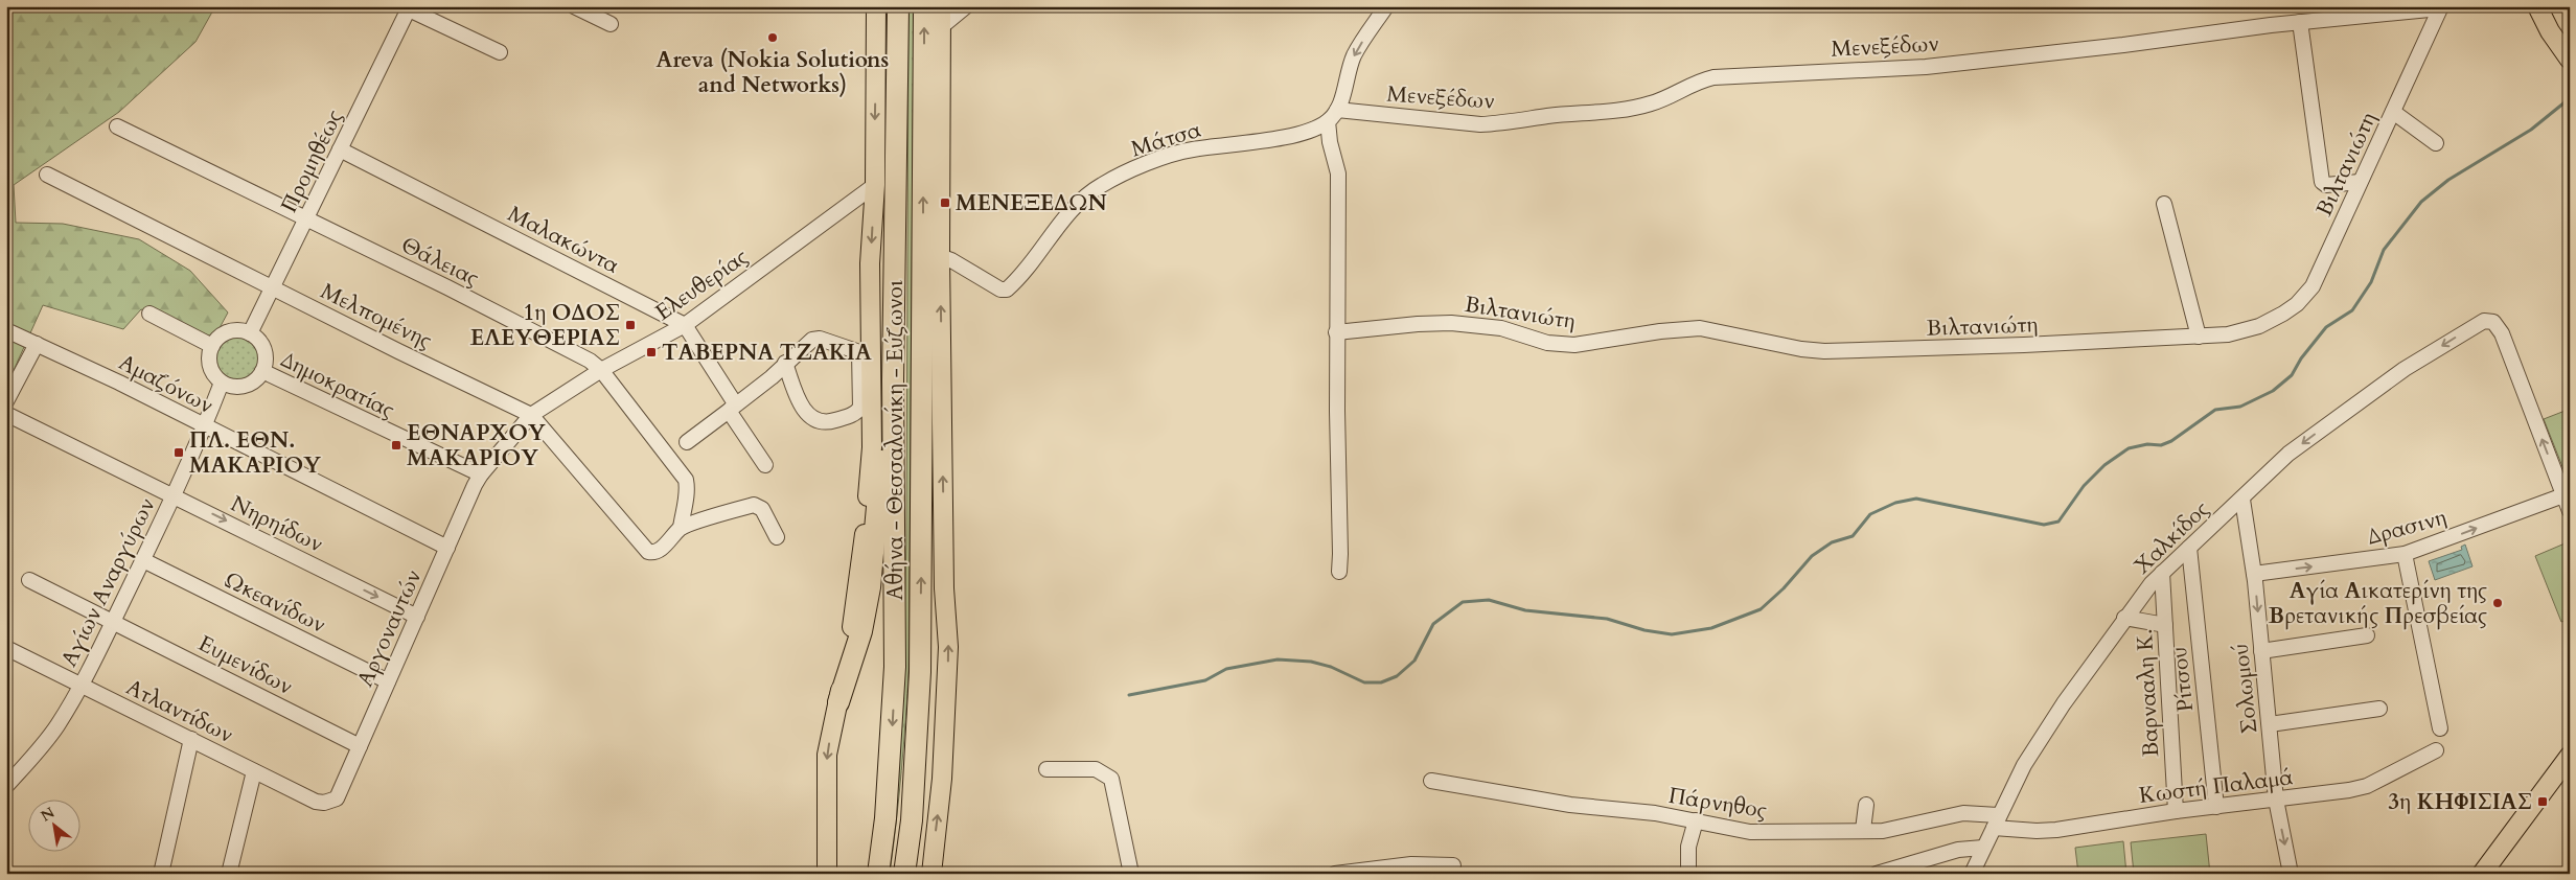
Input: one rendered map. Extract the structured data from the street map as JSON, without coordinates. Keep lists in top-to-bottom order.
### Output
{
  "streets": {
    "highway": ["Αθήνα - Θεσσαλονίκη - Εύζωνοι"],
    "street": [
      "Μενεξέδων",
      "Μάτσα",
      "Προμηθέως",
      "Βιλτανιώτη",
      "Μαλακώντα",
      "Θάλειας",
      "Ελευθερίας",
      "Μελπομένης",
      "Αμαζόνων",
      "Δημοκρατίας",
      "Νηρηίδων",
      "Δρασινη",
      "Χαλκίδος",
      "Αγίων Αναργύρων",
      "Ωκεανίδων",
      "Αργοναυτών",
      "Ευμενίδων",
      "Ρίτσου",
      "Σολωμού",
      "Βαρνααλη Κ.",
      "Ατλαντίδων",
      "Κωστή Παλαμά",
      "Πάρνηθος"
    ]
  },
  "crossings": [
    ["Μενεξέδων", "Μάτσα"],
    ["Μενεξέδων", "Βιλτανιώτη"],
    ["Προμηθέως", "Μαλακώντα"],
    ["Προμηθέως", "Θάλειας"],
    ["Προμηθέως", "Μελπομένης"],
    ["Προμηθέως", "Δημοκρατίας"],
    ["Προμηθέως", "Αγίων Αναργύρων"],
    ["Μαλακώντα", "Ελευθερίας"],
    ["Θάλειας", "Ελευθερίας"],
    ["Θάλειας", "Μελπομένης"],
    ["Ελευθερίας", "Μελπομένης"],
    ["Ελευθερίας", "Δημοκρατίας"],
    ["Ελευθερίας", "Αργοναυτών"],
    ["Αμαζόνων", "Αγίων Αναργύρων"],
    ["Αμαζόνων", "Αργοναυτών"],
    ["Δημοκρατίας", "Αγίων Αναργύρων"],
    ["Δημοκρατίας", "Αργοναυτών"],
    ["Νηρηίδων", "Αγίων Αναργύρων"],
    ["Νηρηίδων", "Αργοναυτών"],
    ["Δρασινη", "Χαλκίδος"],
    ["Δρασινη", "Σολωμού"],
    ["Χαλκίδος", "Ρίτσου"],
    ["Χαλκίδος", "Σολωμού"],
    ["Χαλκίδος", "Βαρνααλη Κ."],
    ["Χαλκίδος", "Κωστή Παλαμά"],
    ["Χαλκίδος", "Πάρνηθος"],
    ["Αγίων Αναργύρων", "Ωκεανίδων"],
    ["Αγίων Αναργύρων", "Ευμενίδων"],
    ["Αγίων Αναργύρων", "Ατλαντίδων"],
    ["Ωκεανίδων", "Αργοναυτών"],
    ["Αργοναυτών", "Ευμενίδων"],
    ["Αργοναυτών", "Ατλαντίδων"],
    ["Ρίτσου", "Κωστή Παλαμά"],
    ["Σολωμού", "Κωστή Παλαμά"],
    ["Βαρνααλη Κ.", "Κωστή Παλαμά"],
    ["Κωστή Παλαμά", "Πάρνηθος"]
  ],
  "one_way": ["Νηρηίδων", "Σολωμού"],
  "places": {
    "other": ["Areva (Nokia Solutions and Networks)", "Αγία Αικατερίνη της Βρετανικής Πρεσβείας"],
    "transit": [
      "ΜΕΝΕΞΕΔΩΝ",
      "1η ΟΔΟΣ ΕΛΕΥΘΕΡΙΑΣ",
      "ΤΑΒΕΡΝΑ ΤΖΑΚΙΑ",
      "ΕΘΝΑΡΧΟΥ ΜΑΚΑΡΙΟΥ",
      "ΠΛ. ΕΘΝ. ΜΑΚΑΡΙΟΥ",
      "3η ΚΗΦΙΣΙΑΣ"
    ]
  },
  "north": "top left"
}
